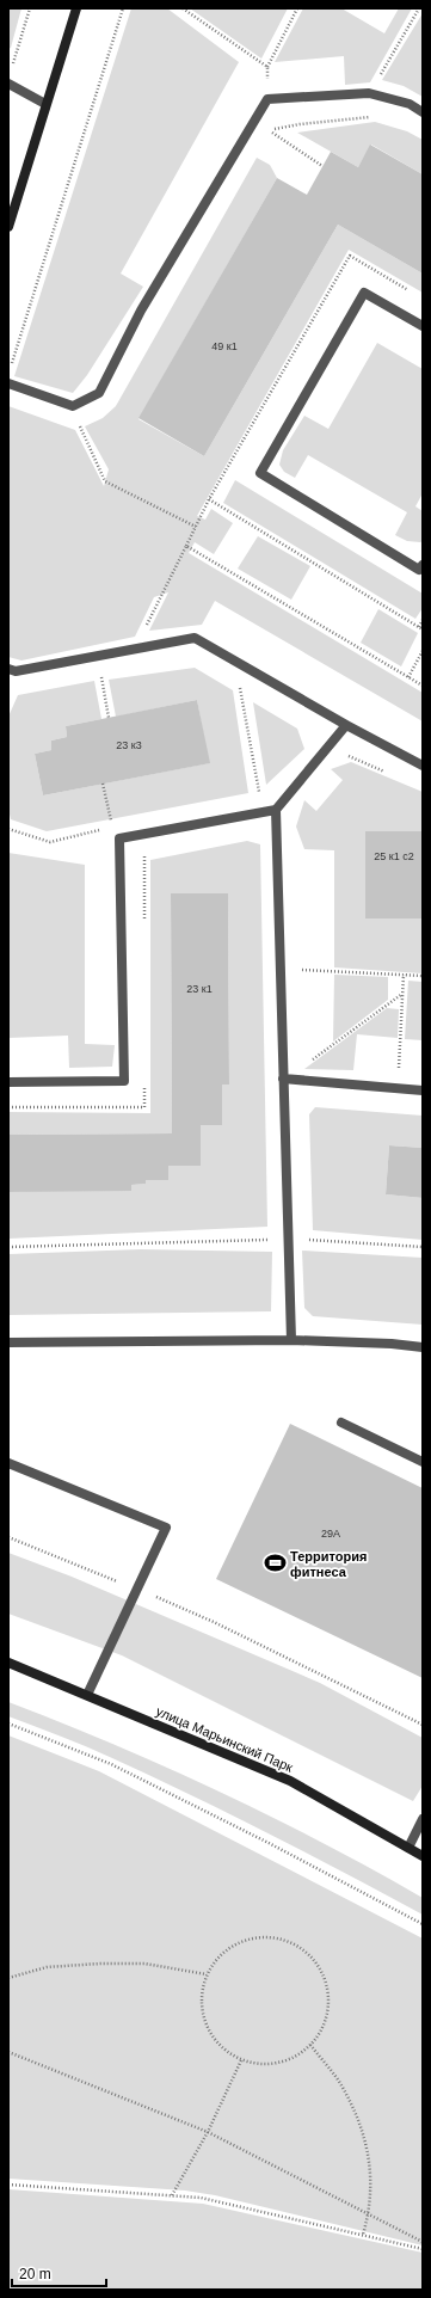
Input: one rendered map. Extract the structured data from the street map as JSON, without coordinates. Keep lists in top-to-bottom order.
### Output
{
  "streets": {
    "main road": ["улица Марьинский Парк"]
  },
  "places": {
    "sports": ["Территория фитнеса"]
  },
  "house_numbers": [
    "49 к1",
    "23 к3",
    "25 к1 с2",
    "23 к1",
    "29А"
  ],
  "scale_bar": "20 m"
}
